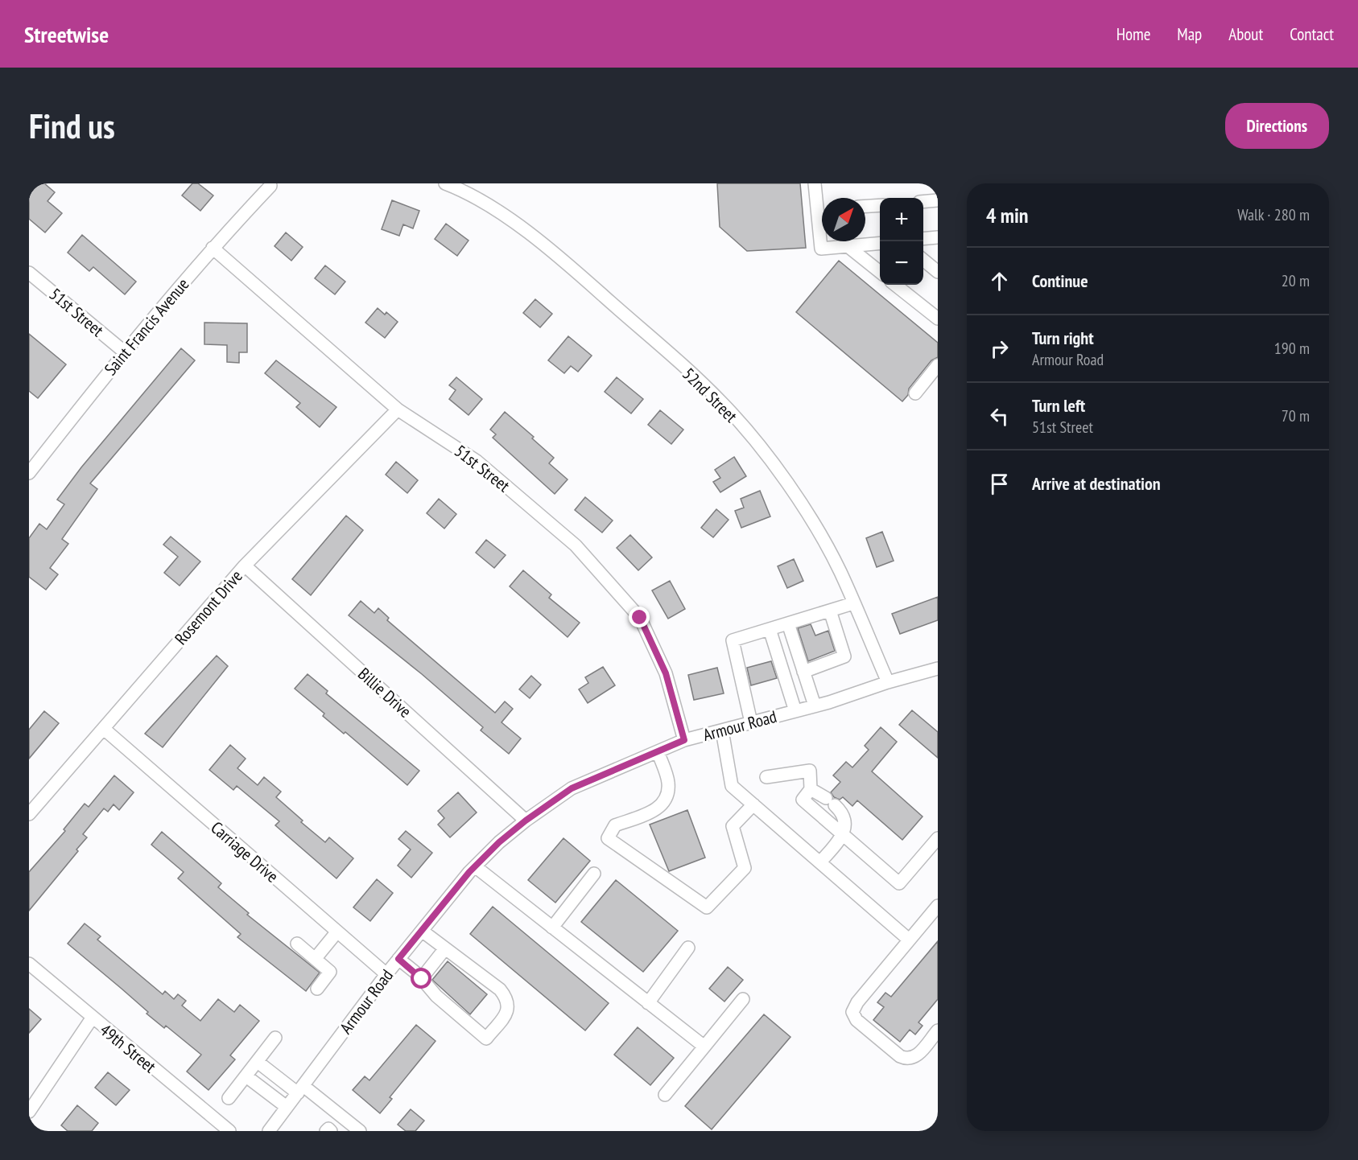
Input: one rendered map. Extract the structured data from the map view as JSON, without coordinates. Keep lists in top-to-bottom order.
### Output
{
  "streets": {
    "street": [
      "51st Street",
      "Saint Francis Avenue",
      "52nd Street",
      "Rosemont Drive",
      "Billie Drive",
      "Armour Road",
      "Carriage Drive",
      "49th Street"
    ]
  },
  "crossings": [
    ["51st Street", "Saint Francis Avenue"],
    ["51st Street", "Rosemont Drive"],
    ["51st Street", "Armour Road"],
    ["52nd Street", "Armour Road"],
    ["Rosemont Drive", "Billie Drive"],
    ["Rosemont Drive", "Carriage Drive"],
    ["Billie Drive", "Armour Road"],
    ["Armour Road", "Carriage Drive"]
  ],
  "north": "top right",
  "page": {
    "header": "Streetwise",
    "nav": [
      "Home",
      "Map",
      "About",
      "Contact"
    ],
    "buttons": "Directions",
    "title": "Find us",
    "heading": ["4 min", "Walk · 280 m"],
    "map_buttons": ["+", "−"],
    "list": [
      ["Continue", "20 m"],
      ["Turn right", "Armour Road", "190 m"],
      ["Turn left", "51st Street", "70 m"],
      "Arrive at destination"
    ]
  }
}
